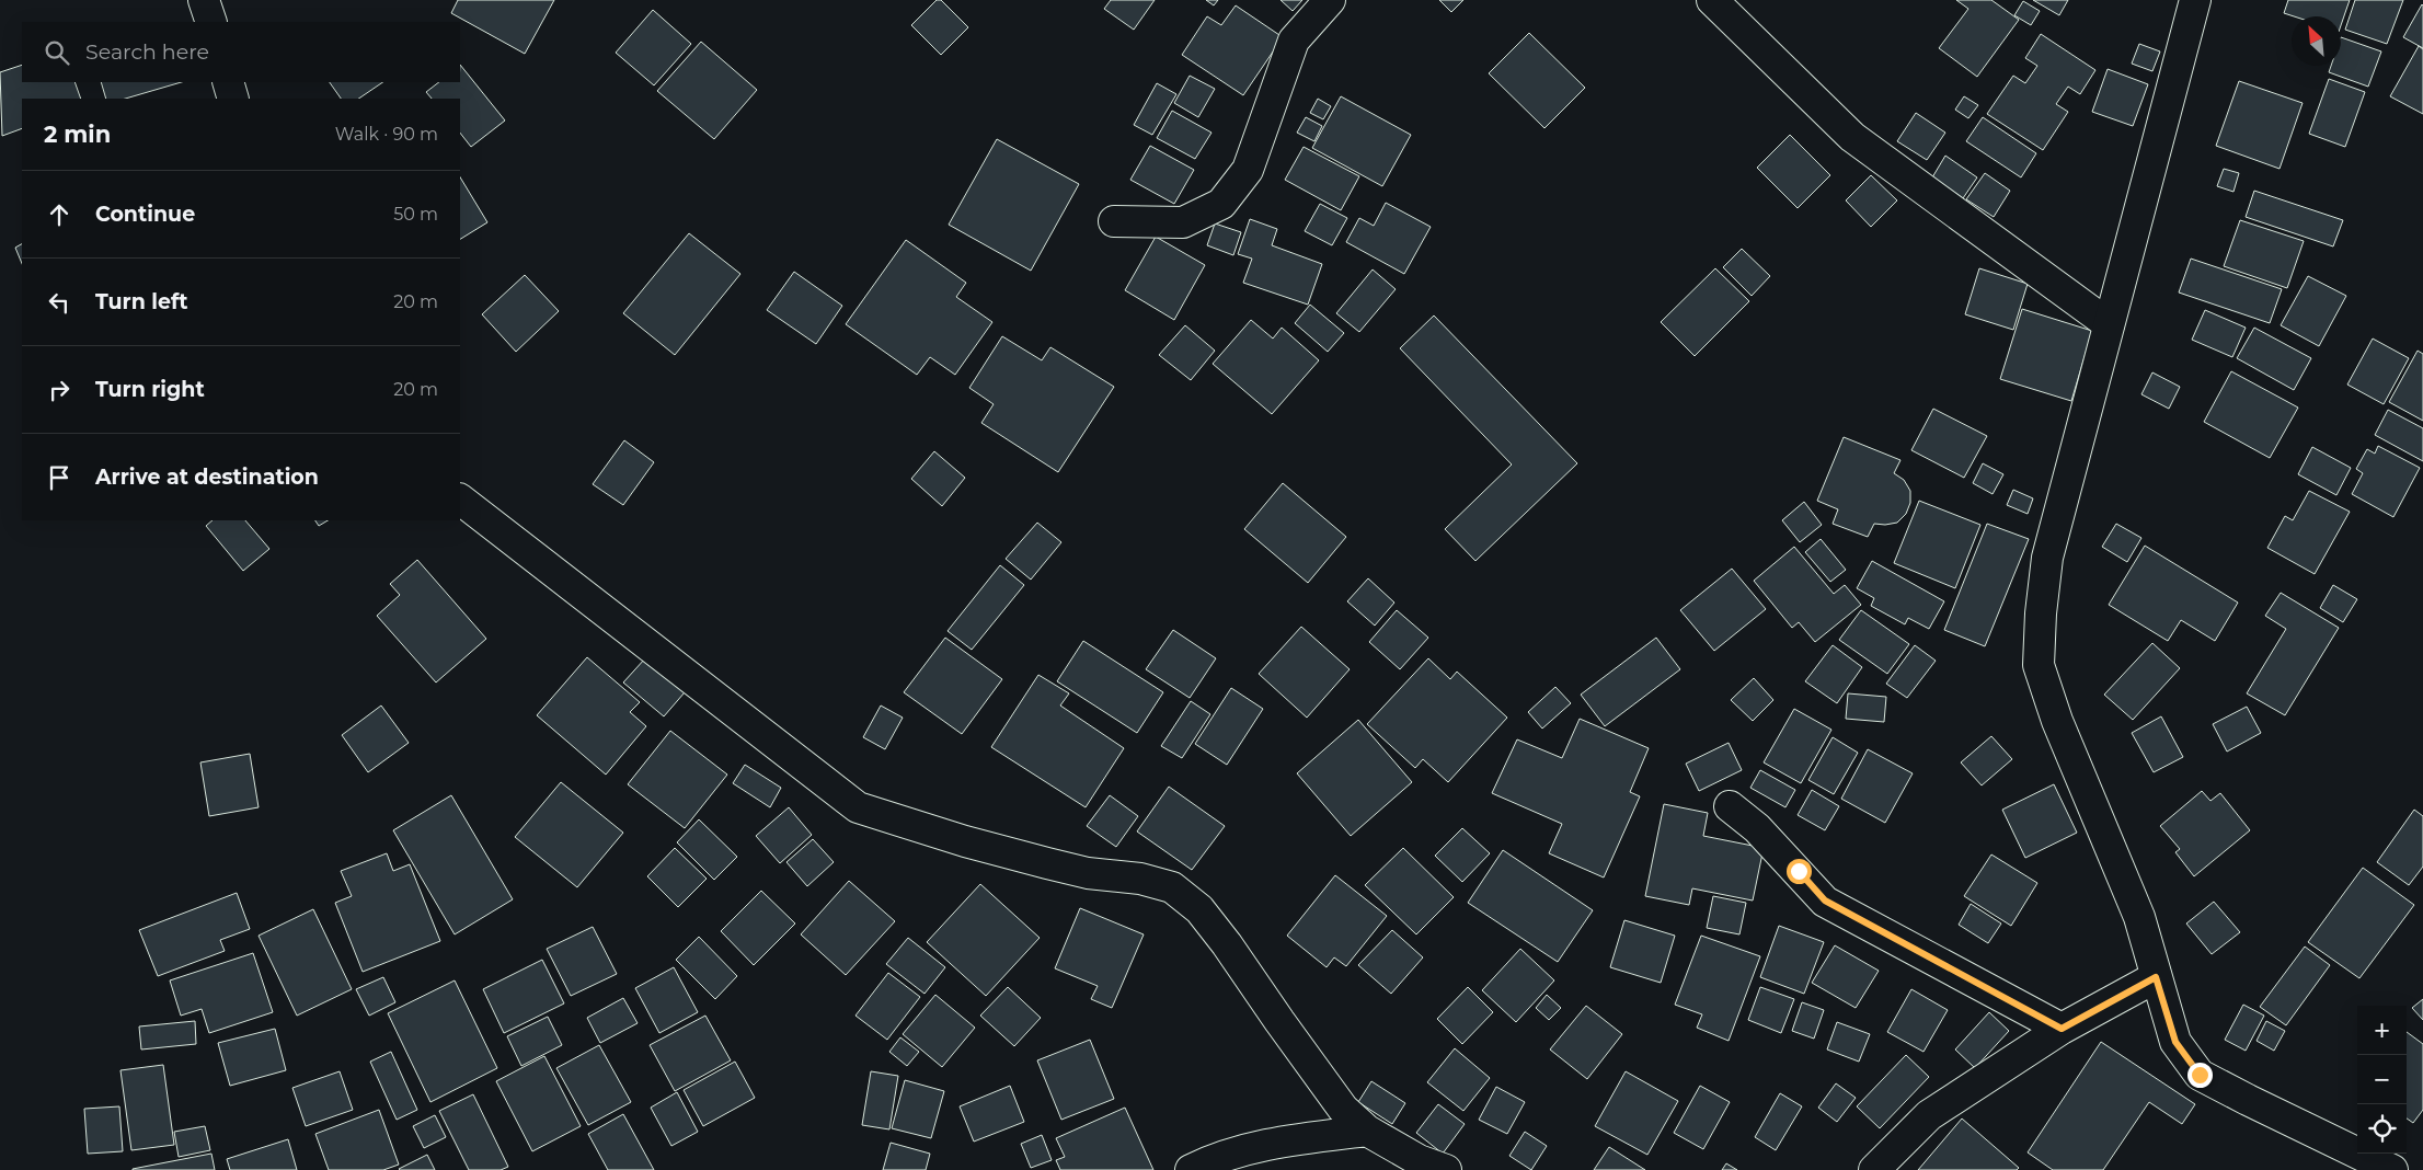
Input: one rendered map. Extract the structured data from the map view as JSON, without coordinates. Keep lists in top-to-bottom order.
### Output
{
  "north": "top left",
  "page": {
    "search": "Search here",
    "heading": ["2 min", "Walk · 90 m"],
    "list": [
      ["Continue", "50 m"],
      ["Turn left", "20 m"],
      ["Turn right", "20 m"],
      "Arrive at destination"
    ],
    "map_buttons": ["+", "−"]
  }
}
